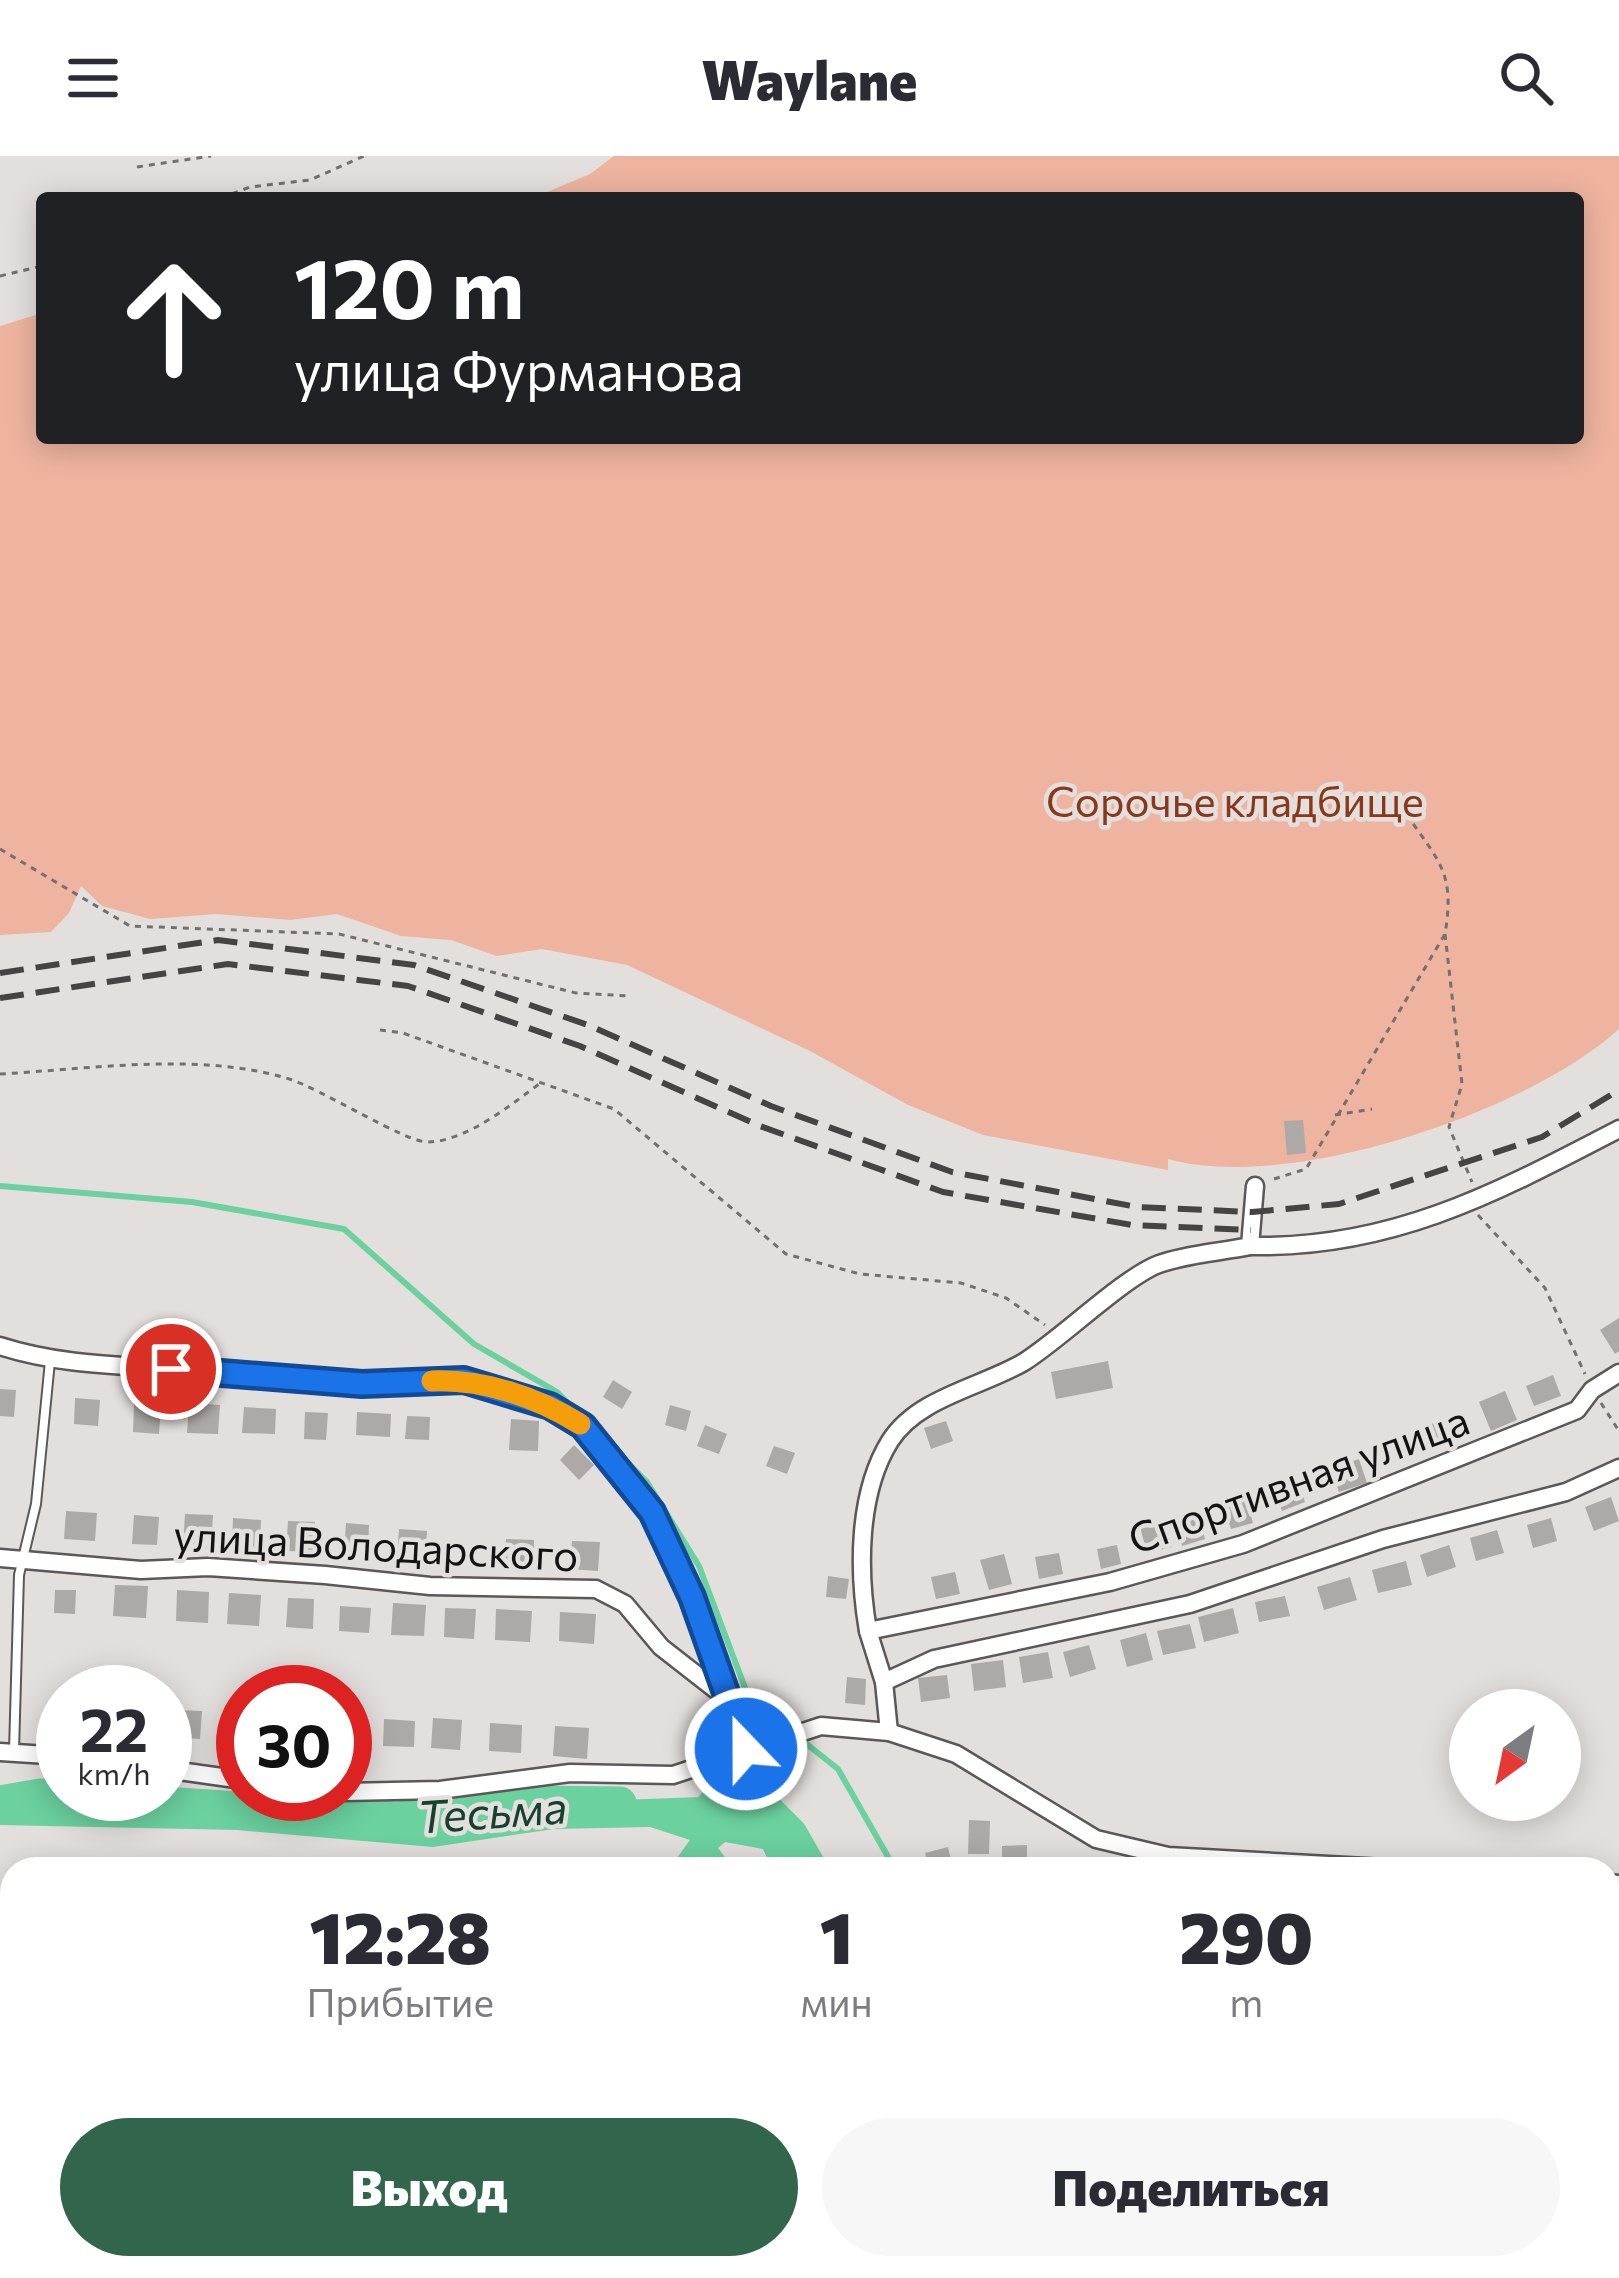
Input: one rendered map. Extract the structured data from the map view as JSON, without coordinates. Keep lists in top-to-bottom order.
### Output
{
  "streets": {
    "street": ["Спортивная улица", "улица Володарского"]
  },
  "water": ["Тесьма"],
  "parks": ["Сорочье кладбище"],
  "north": "bottom left",
  "page": {
    "header": "Waylane",
    "turn": ["120 m", "улица Фурманова"],
    "speed": "22 km/h",
    "limit": "30",
    "eta": [
      "12:28",
      "Прибытие",
      "1",
      "мин",
      "290",
      "m"
    ],
    "buttons": ["Выход", "Поделиться"]
  }
}
